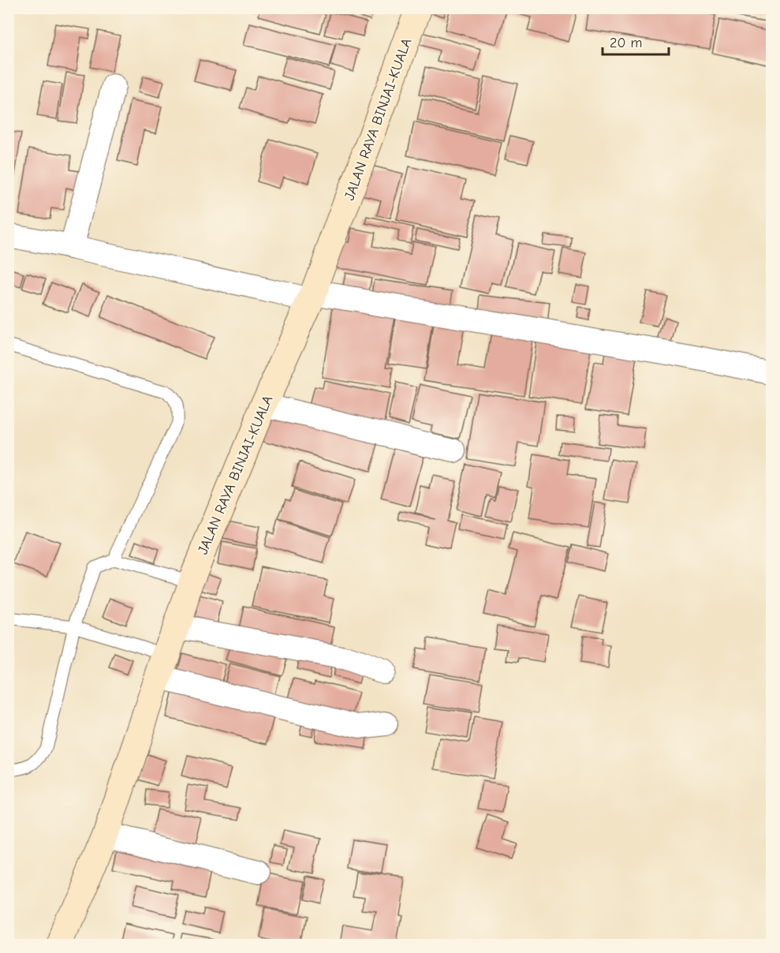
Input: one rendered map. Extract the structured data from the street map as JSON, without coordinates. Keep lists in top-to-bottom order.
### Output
{
  "streets": {
    "main road": ["JALAN RAYA BINJAI-KUALA"]
  },
  "scale_bar": "20 m"
}
